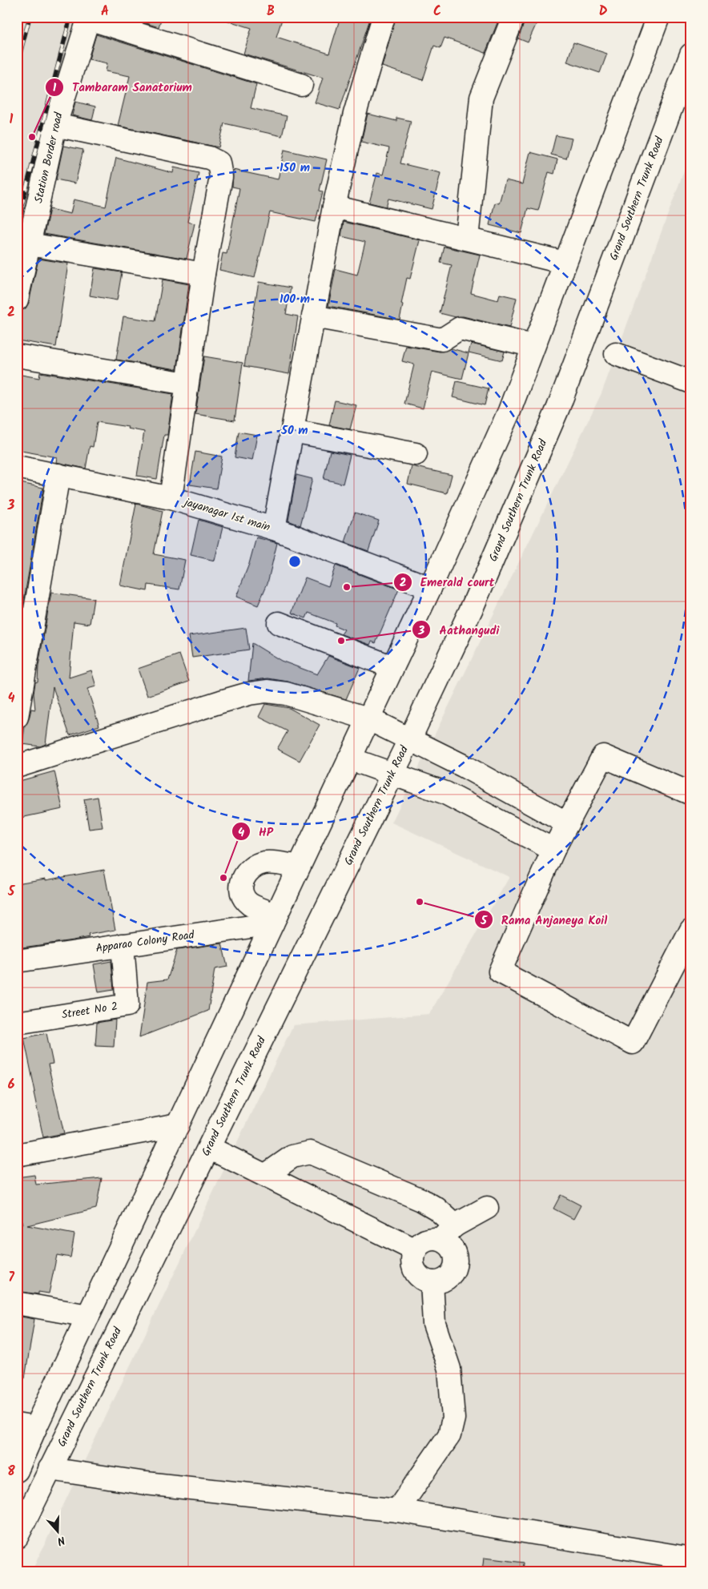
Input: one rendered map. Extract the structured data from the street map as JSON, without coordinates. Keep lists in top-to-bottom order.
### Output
{
  "streets": {
    "street": [
      "Station Border road",
      "Grand Southern Trunk Road",
      "jayanagar 1st main",
      "Apparao Colony Road",
      "Street No 2"
    ]
  },
  "crossings": [
    ["Apparao Colony Road", "Street No 2"]
  ],
  "places": [
    "Tambaram Sanatorium",
    "Emerald court",
    "Aathangudi",
    "HP",
    "Rama Anjaneya Koil"
  ],
  "north": "bottom",
  "grid": {
    "columns": [
      "A",
      "B",
      "C",
      "D"
    ],
    "rows": [
      "1",
      "2",
      "3",
      "4",
      "5",
      "6",
      "7",
      "8"
    ]
  },
  "rings": ["150 m", "100 m", "50 m"]
}
